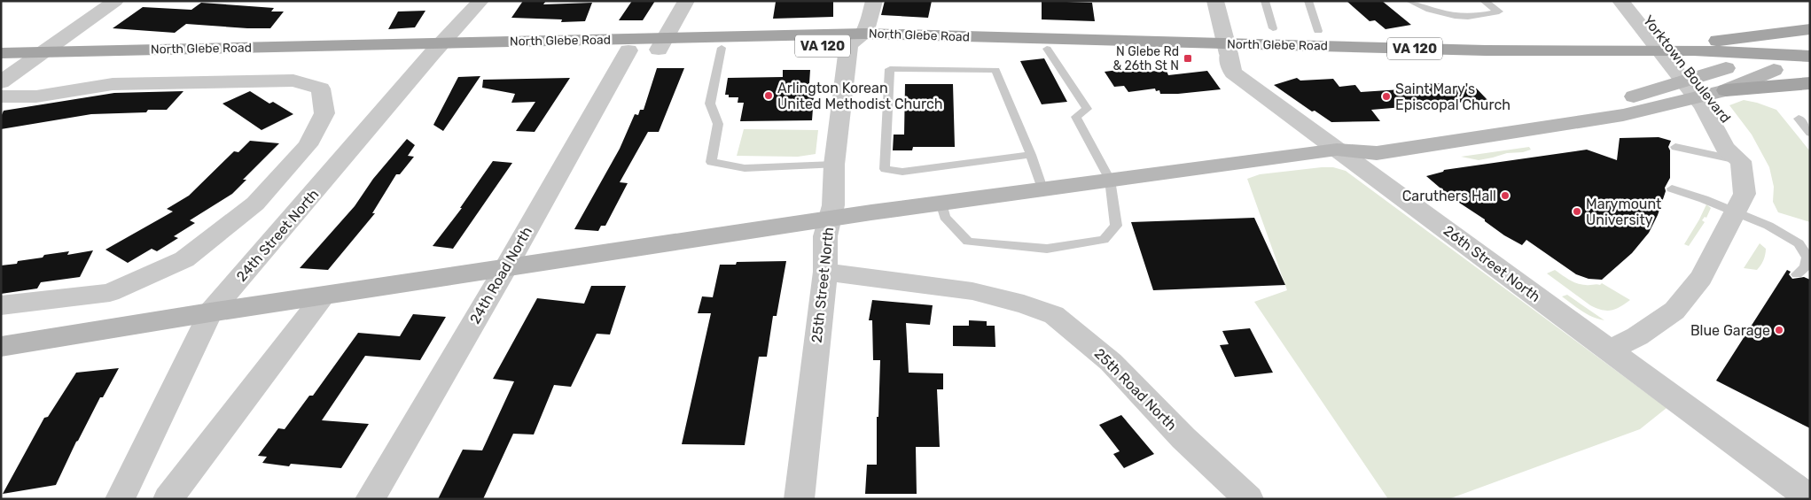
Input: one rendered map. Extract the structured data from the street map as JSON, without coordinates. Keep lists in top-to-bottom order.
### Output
{
  "streets": {
    "main road": ["North Glebe Road", "VA 120"],
    "street": [
      "Yorktown Boulevard",
      "24th Street North",
      "26th Street North",
      "24th Road North",
      "25th Street North",
      "25th Road North"
    ]
  },
  "crossings": [
    ["North Glebe Road", "24th Street North"],
    ["North Glebe Road", "26th Street North"],
    ["North Glebe Road", "24th Road North"],
    ["North Glebe Road", "25th Street North"],
    ["Yorktown Boulevard", "26th Street North"],
    ["25th Street North", "25th Road North"]
  ],
  "places": {
    "transit": ["N Glebe Rd & 26th St N"],
    "other": [
      "Arlington Korean United Methodist Church",
      "Saint Mary's Episcopal Church",
      "Caruthers Hall",
      "Marymount University",
      "Blue Garage"
    ]
  }
}
